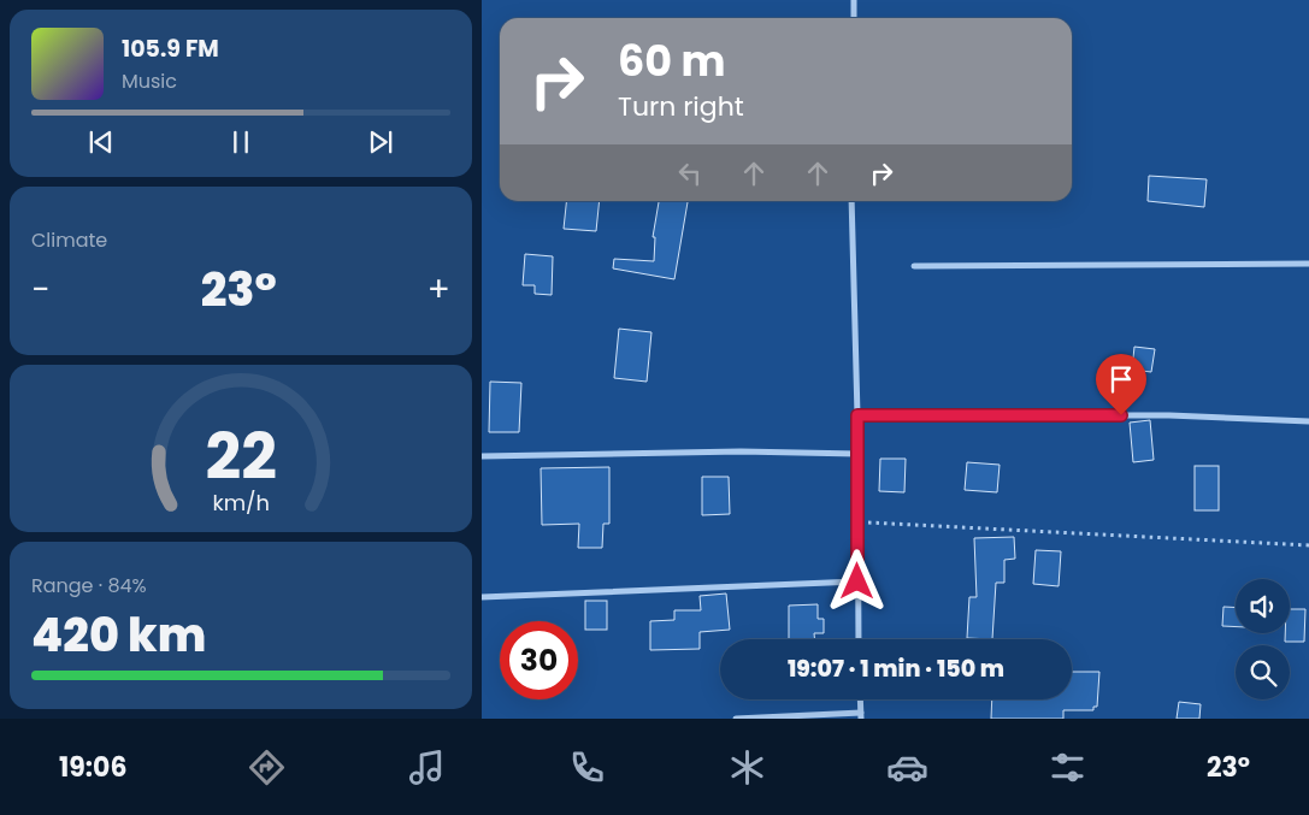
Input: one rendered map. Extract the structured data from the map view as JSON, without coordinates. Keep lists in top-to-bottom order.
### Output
{
  "page": {
    "turn": ["60 m", "Turn right"],
    "song": ["105.9 FM", "Music"],
    "tile": [
      "Climate",
      ["Range · 84%", "420 km"]
    ],
    "heat": ["−", "23°", "+"],
    "limit": "30",
    "trip": "19:07 · 1 min · 150 m",
    "tabs": ["19:06", "23°"],
    "gauge": ["22", "km/h"]
  }
}
